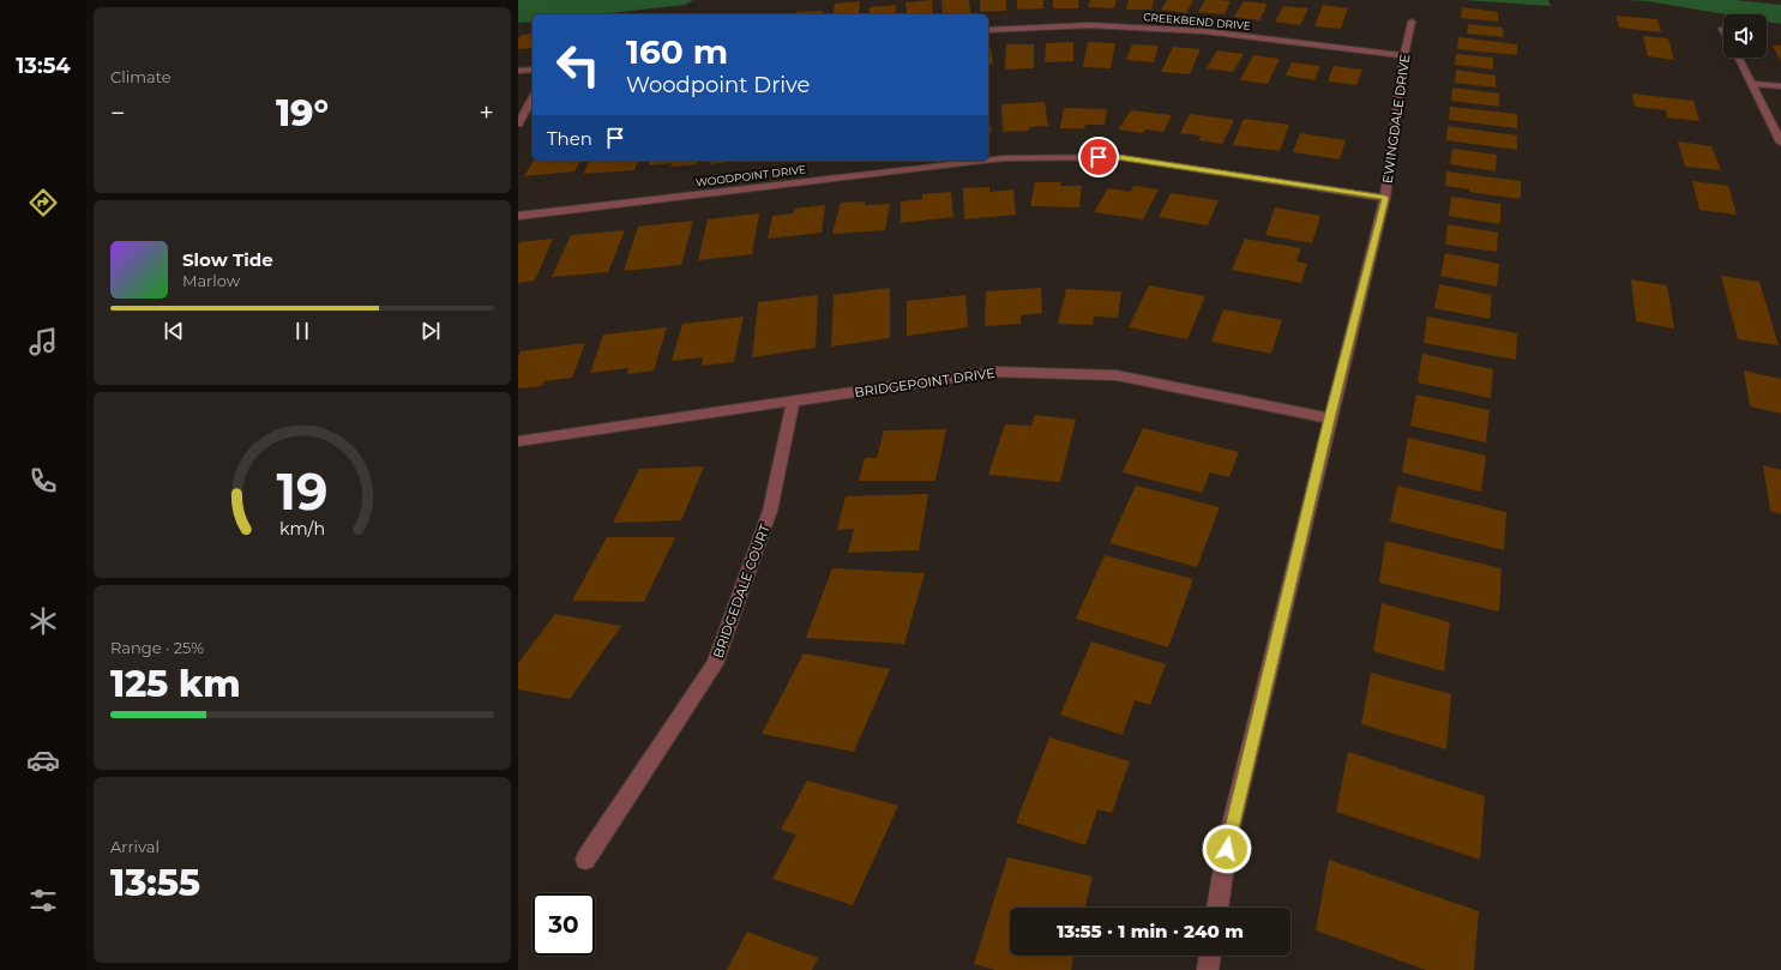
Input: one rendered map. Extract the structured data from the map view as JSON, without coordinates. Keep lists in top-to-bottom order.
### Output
{
  "streets": {
    "street": [
      "CREEKBEND DRIVE",
      "EWINGDALE DRIVE",
      "WOODPOINT DRIVE",
      "BRIDGEPOINT DRIVE",
      "BRIDGEDALE COURT"
    ]
  },
  "crossings": [
    ["CREEKBEND DRIVE", "EWINGDALE DRIVE"],
    ["EWINGDALE DRIVE", "WOODPOINT DRIVE"],
    ["EWINGDALE DRIVE", "BRIDGEPOINT DRIVE"],
    ["BRIDGEPOINT DRIVE", "BRIDGEDALE COURT"]
  ],
  "page": {
    "tabs": "13:54",
    "tile": [
      "Climate",
      ["Range · 25%", "125 km"],
      ["Arrival", "13:55"]
    ],
    "turn": ["160 m", "Woodpoint Drive"],
    "heat": ["−", "19°", "+"],
    "then": "Then",
    "song": ["Slow Tide", "Marlow"],
    "limit": "30",
    "trip": "13:55 · 1 min · 240 m",
    "gauge": ["19", "km/h"]
  }
}
